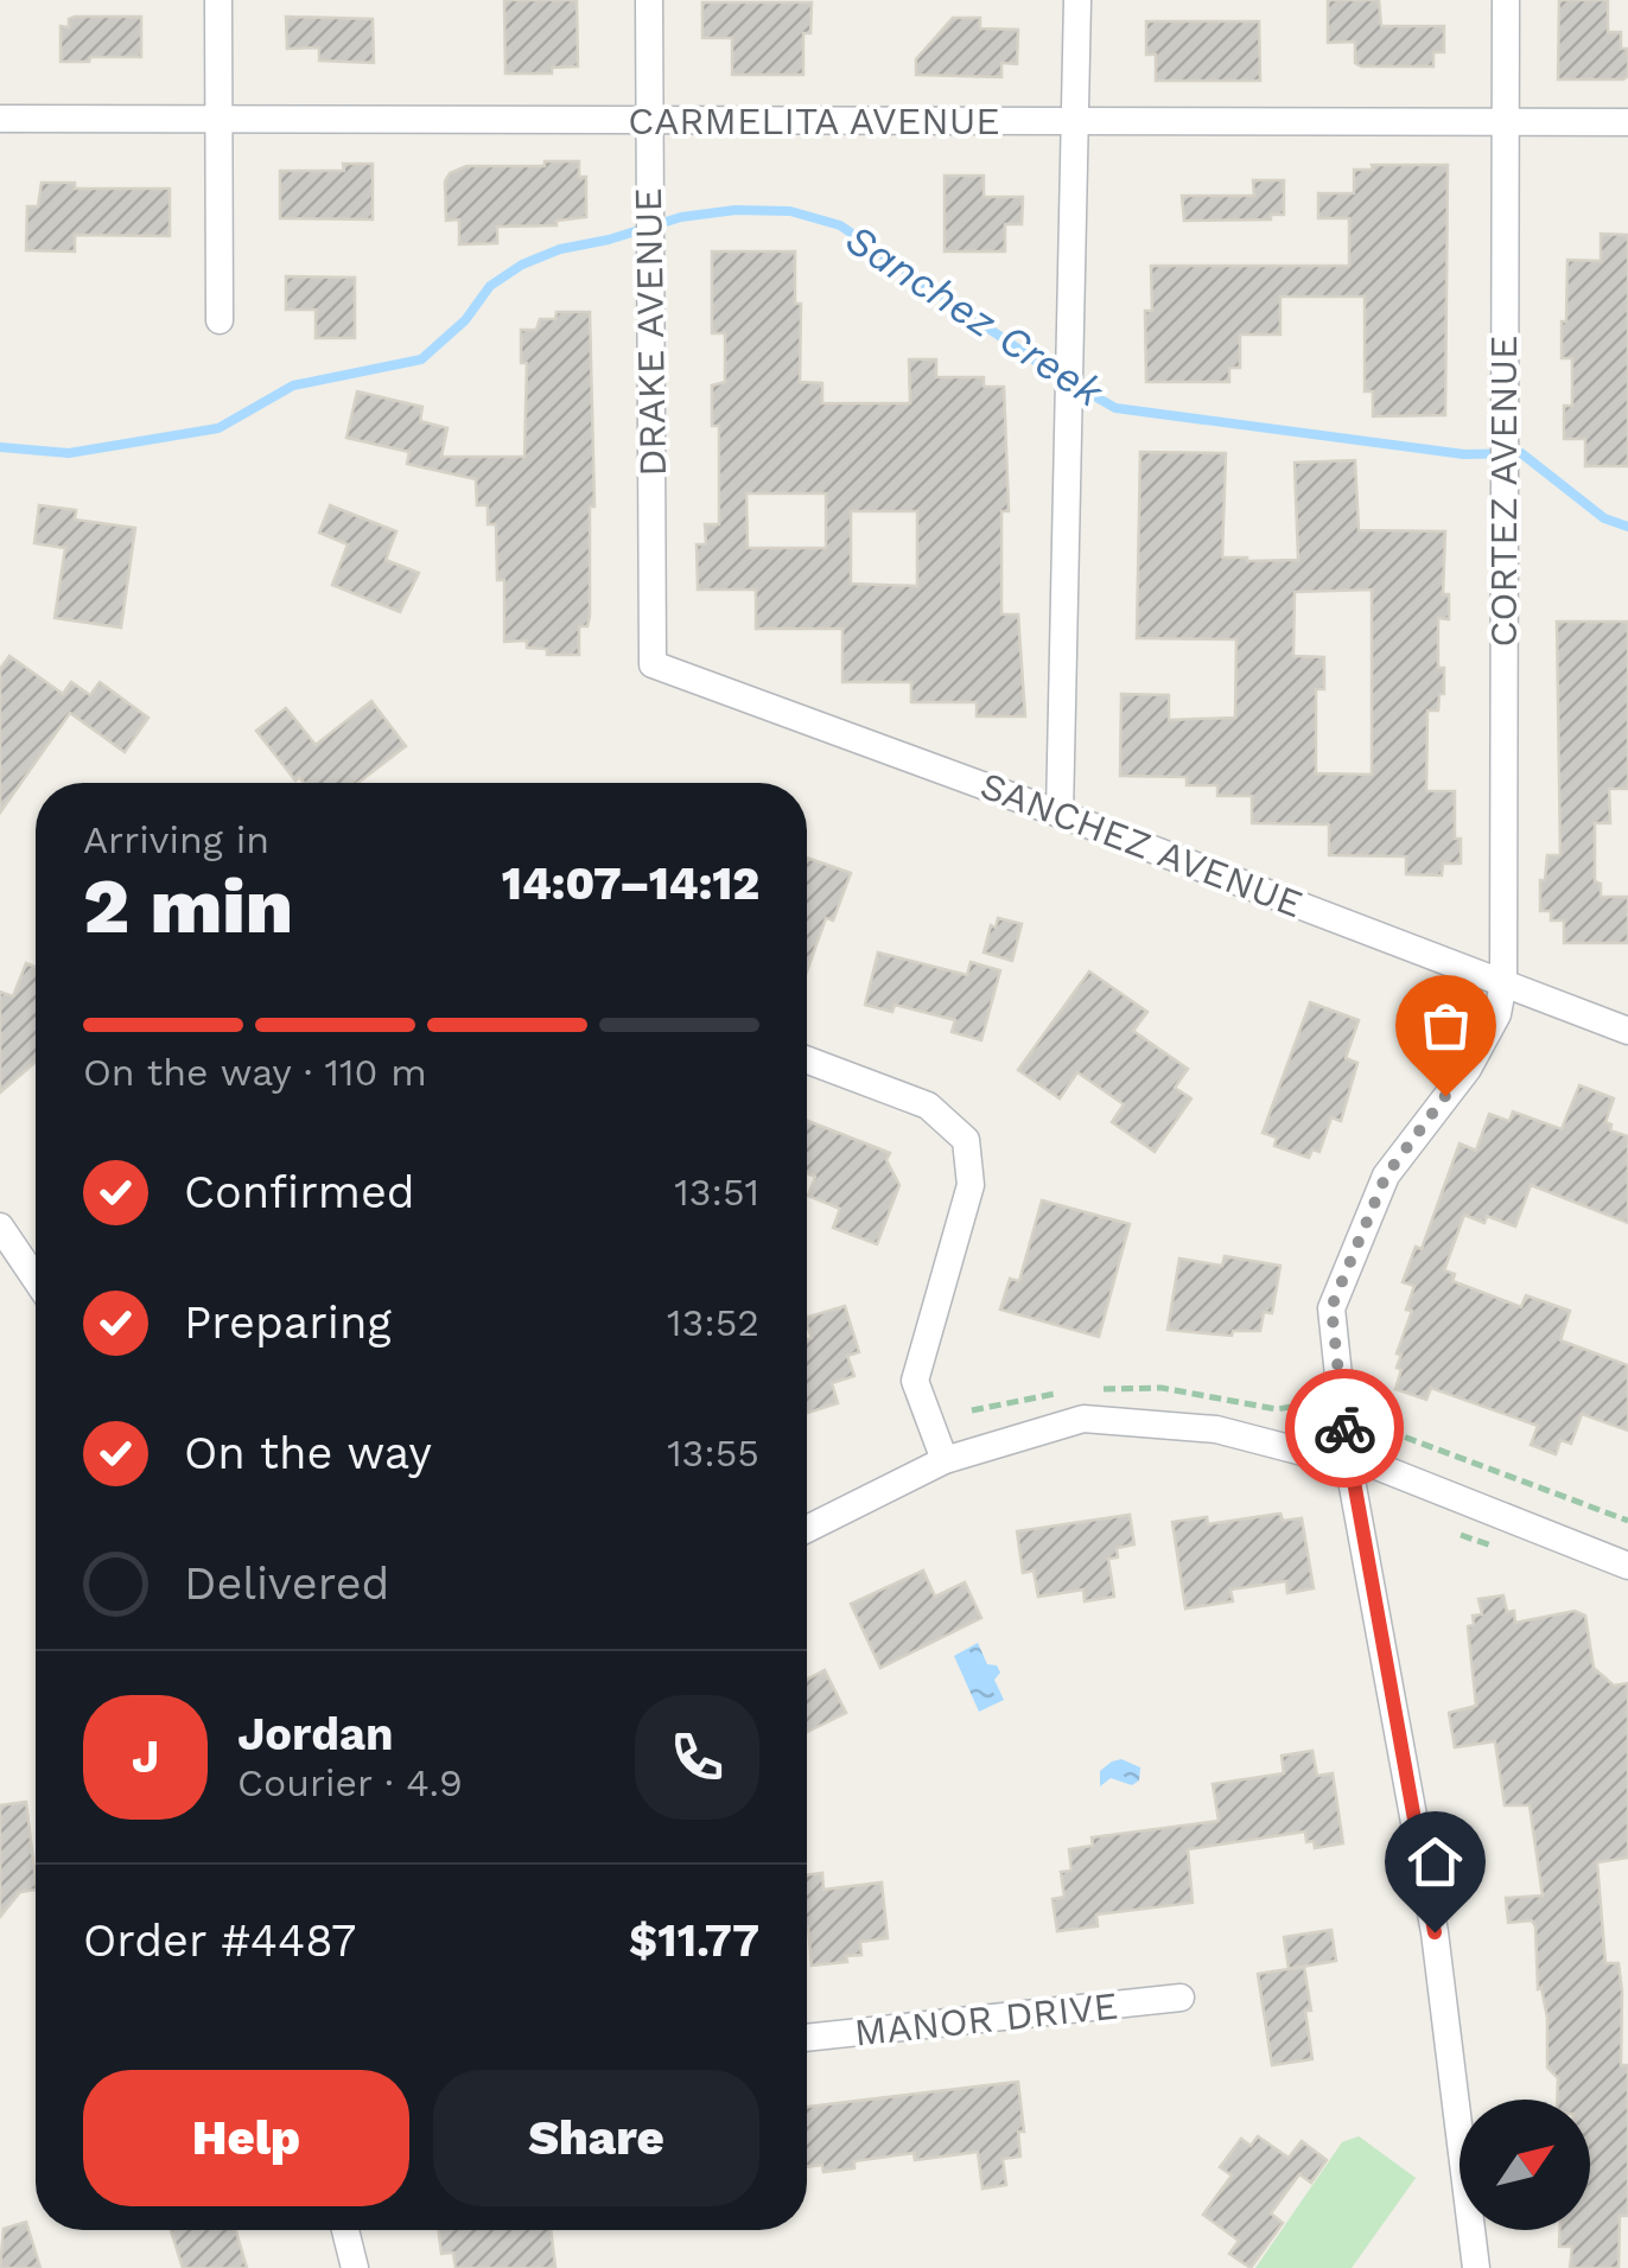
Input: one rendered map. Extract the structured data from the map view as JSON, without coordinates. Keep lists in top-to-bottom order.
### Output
{
  "streets": {
    "street": [
      "CARMELITA AVENUE",
      "DRAKE AVENUE",
      "CORTEZ AVENUE",
      "SANCHEZ AVENUE",
      "MANOR DRIVE"
    ]
  },
  "crossings": [
    ["CARMELITA AVENUE", "DRAKE AVENUE"],
    ["CARMELITA AVENUE", "CORTEZ AVENUE"],
    ["DRAKE AVENUE", "SANCHEZ AVENUE"],
    ["CORTEZ AVENUE", "SANCHEZ AVENUE"]
  ],
  "water": ["Sanchez Creek"],
  "north": "top right",
  "page": {
    "heading": ["2 min", "Arriving in", "14:07–14:12"],
    "panel": [
      "Jordan",
      "Courier · 4.9",
      "Order #4487",
      "$11.77"
    ],
    "bar": "On the way · 110 m",
    "list": [
      ["Confirmed", "13:51"],
      ["Preparing", "13:52"],
      ["On the way", "13:55"],
      "Delivered"
    ],
    "round": "J",
    "buttons": ["Help", "Share"]
  }
}
